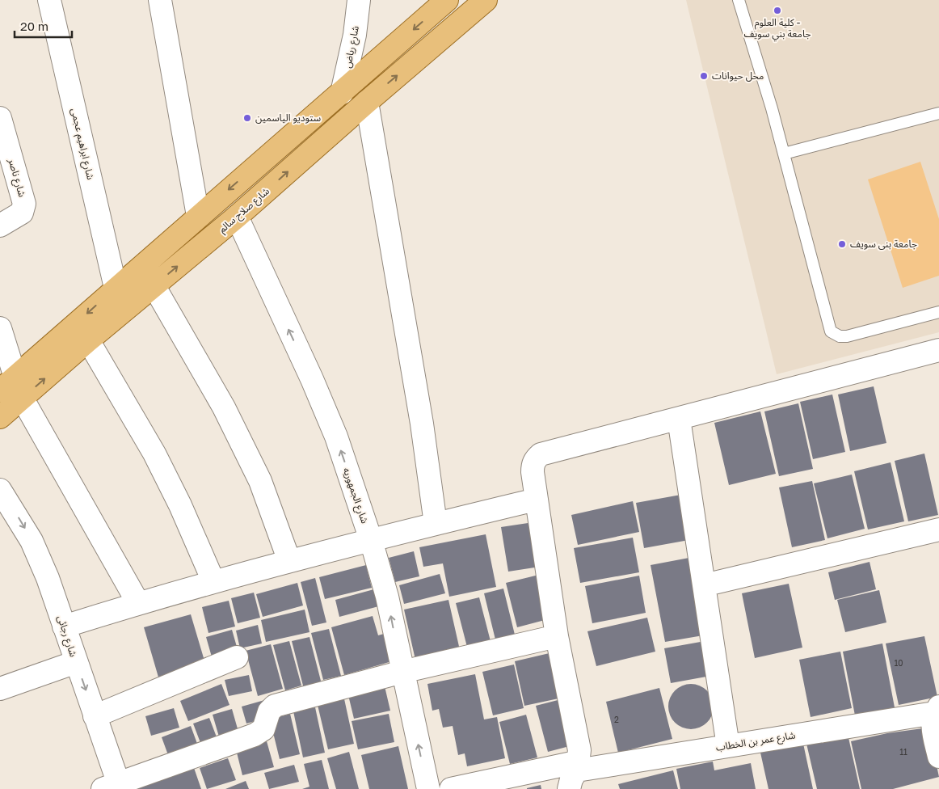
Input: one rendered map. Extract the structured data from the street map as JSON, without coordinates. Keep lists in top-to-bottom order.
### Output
{
  "streets": {
    "main road": ["شارع صلاح سالم"],
    "street": [
      "شارع رياض",
      "شارع ابراهيم عجمى",
      "شارع ناصر",
      "شارع الجمهوريه",
      "شارع رجائى",
      "شارع عمر بن الخطاب"
    ]
  },
  "crossings": [
    ["شارع رياض", "شارع صلاح سالم"],
    ["شارع ابراهيم عجمى", "شارع صلاح سالم"],
    ["شارع صلاح سالم", "شارع الجمهوريه"]
  ],
  "places": [
    "كلية العلوم - جامعة بني سويف",
    "محل حيوانات",
    "ستوديو الياسمين",
    "جامعة بنى سويف"
  ],
  "house_numbers": ["10", "2", "11"],
  "scale_bar": "20 m"
}
